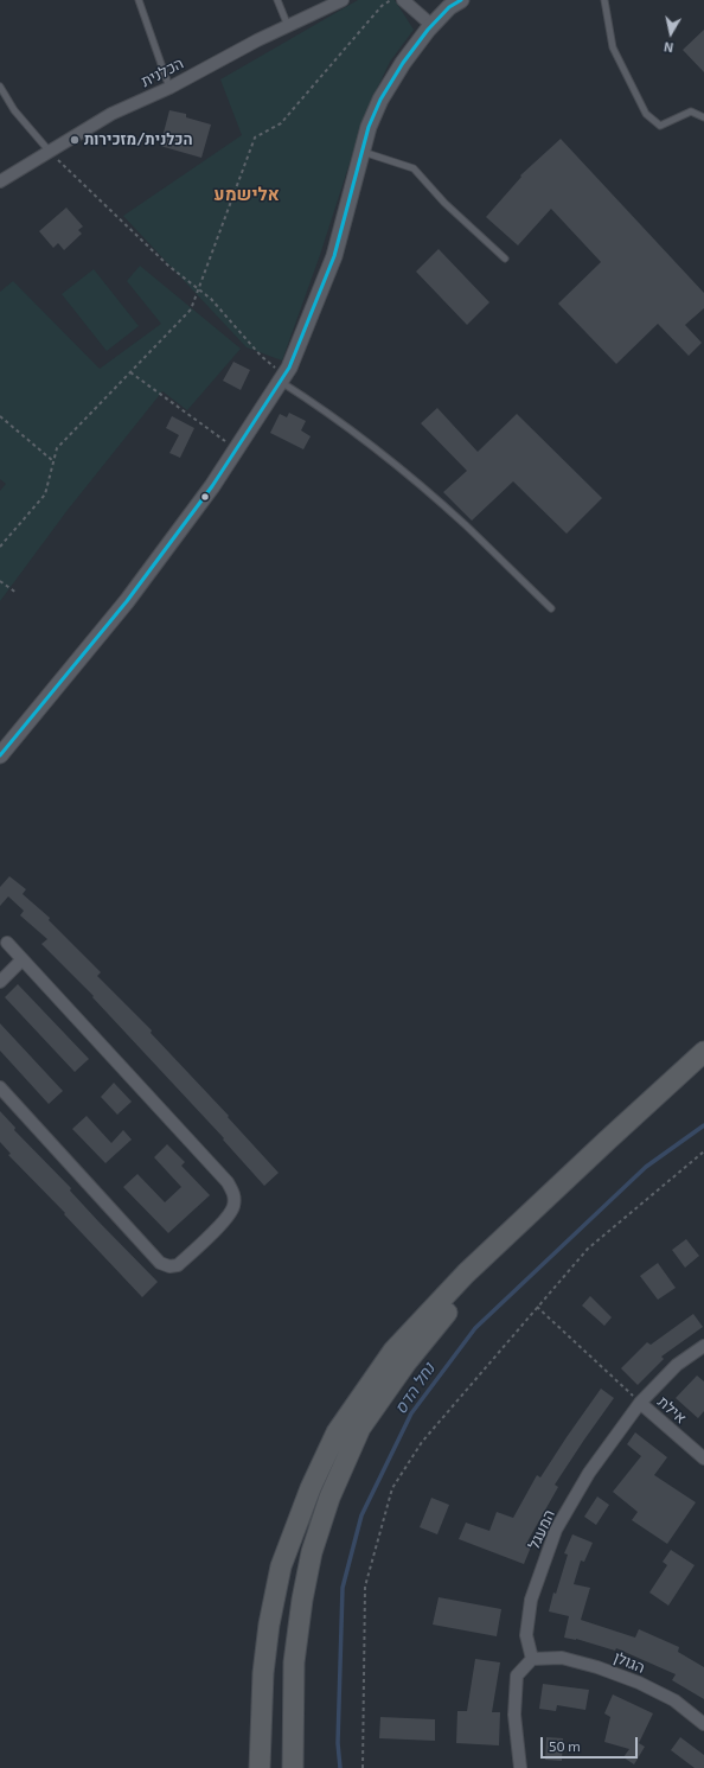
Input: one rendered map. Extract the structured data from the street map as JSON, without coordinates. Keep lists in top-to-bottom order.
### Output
{
  "streets": {
    "street": [
      "הכלנית",
      "אילת",
      "המעגל",
      "הגולן"
    ]
  },
  "crossings": [
    ["אילת", "המעגל"],
    ["המעגל", "הגולן"]
  ],
  "districts": ["אלישמע"],
  "water": ["נחל הדס"],
  "places": ["הכלנית/מזכירות"],
  "scale_bar": "50 m",
  "north": "bottom"
}
